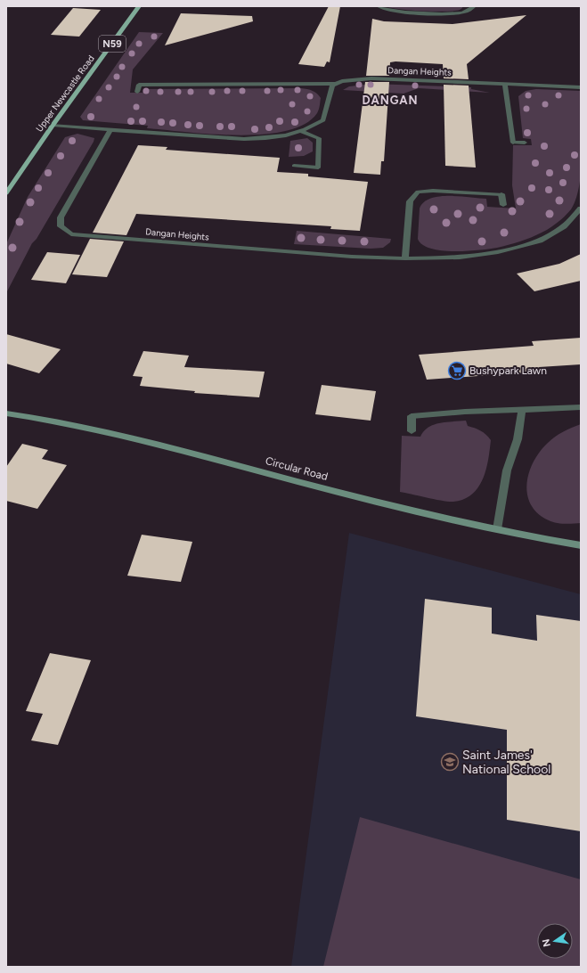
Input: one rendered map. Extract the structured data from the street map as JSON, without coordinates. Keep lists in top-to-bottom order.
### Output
{
  "streets": {
    "main road": ["N59", "Upper Newcastle Road"],
    "street": ["Dangan Heights", "Circular Road"]
  },
  "districts": ["DANGAN"],
  "places": {
    "supermarket": ["Bushypark Lawn"],
    "school or university": ["Saint James' National School"]
  },
  "north": "left"
}
